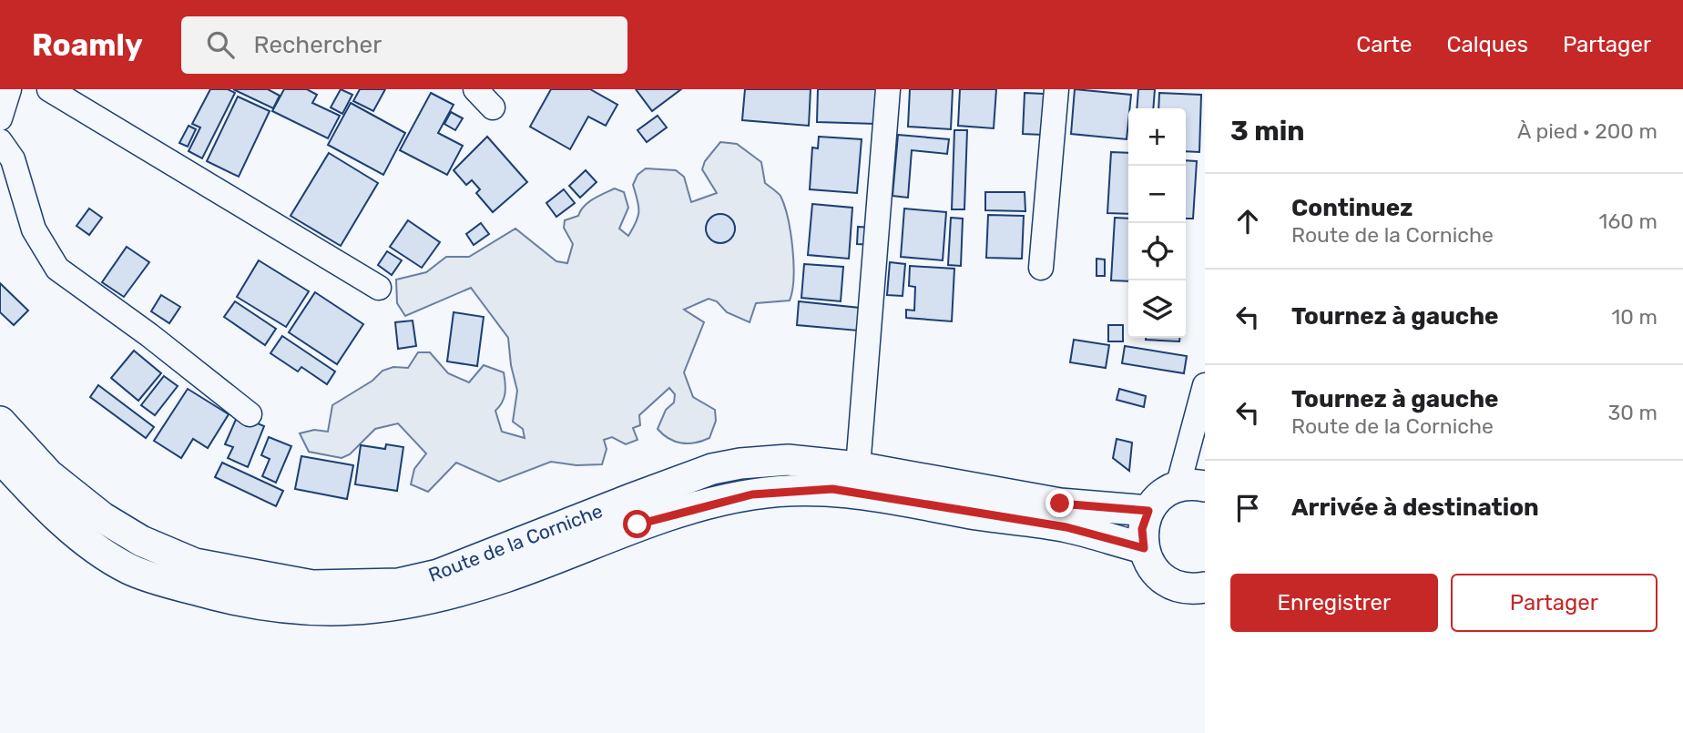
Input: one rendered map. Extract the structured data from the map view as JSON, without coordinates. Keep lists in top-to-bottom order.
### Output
{
  "streets": {
    "main road": ["Route de la Corniche"]
  },
  "page": {
    "header": "Roamly",
    "search": "Rechercher",
    "nav": ["Carte", "Calques", "Partager"],
    "heading": ["3 min", "À pied · 200 m"],
    "map_buttons": ["+", "−"],
    "list": [
      ["Continuez", "Route de la Corniche", "160 m"],
      ["Tournez à gauche", "10 m"],
      ["Tournez à gauche", "Route de la Corniche", "30 m"],
      "Arrivée à destination"
    ],
    "buttons": ["Enregistrer", "Partager"]
  }
}
